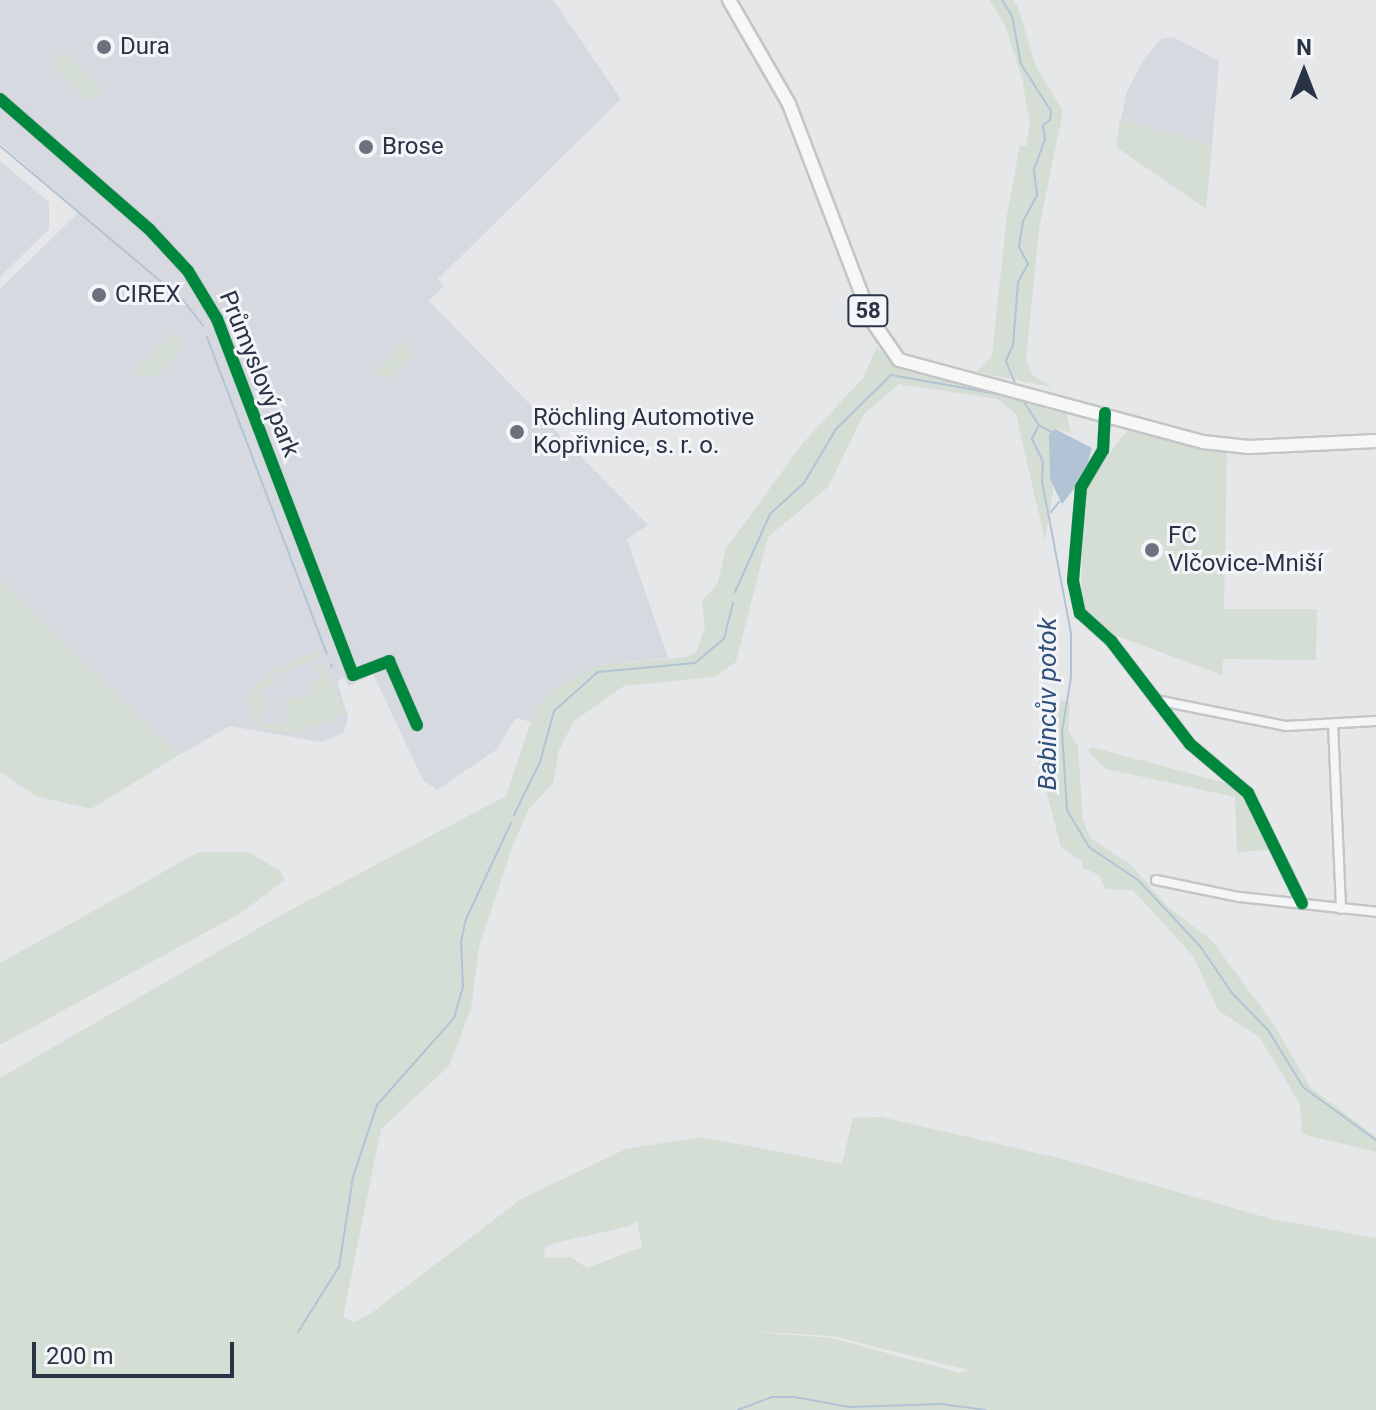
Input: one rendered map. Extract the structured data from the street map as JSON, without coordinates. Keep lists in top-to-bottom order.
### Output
{
  "streets": {
    "main road": ["58"],
    "street": ["Průmyslový park"]
  },
  "water": ["Babincův potok"],
  "places": [
    "Dura",
    "Brose",
    "CIREX",
    "Röchling Automotive Kopřivnice, s. r. o.",
    "FC Vlčovice-Mniší"
  ],
  "scale_bar": "200 m",
  "north": "top"
}
